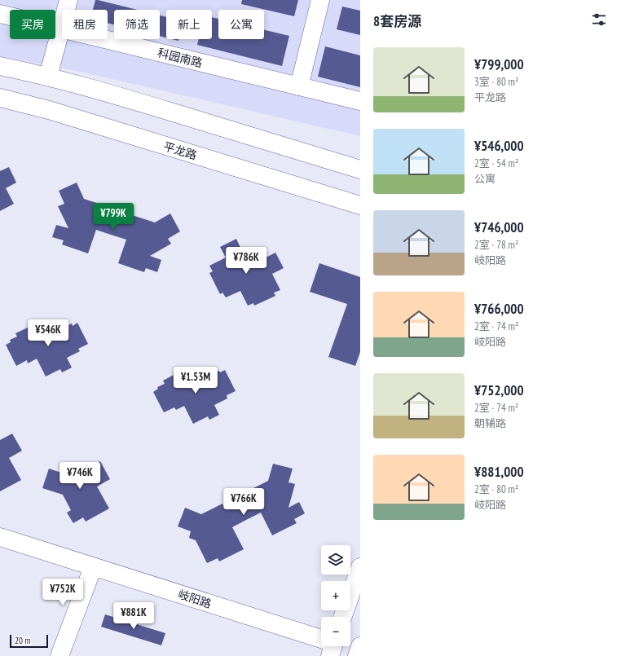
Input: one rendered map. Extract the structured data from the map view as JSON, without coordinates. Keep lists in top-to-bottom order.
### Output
{
  "streets": {
    "street": ["科园南路", "平龙路", "岐阳路"]
  },
  "scale_bar": "20 m",
  "page": {
    "heading": "8套房源",
    "chip": [
      "买房",
      "租房",
      "筛选",
      "新上",
      "公寓"
    ],
    "list": [
      {
        "name": "¥799,000",
        "note": "3室 · 80 m² · 平龙路"
      },
      {
        "name": "¥546,000",
        "note": "2室 · 54 m² · 公寓"
      },
      {
        "name": "¥746,000",
        "note": "2室 · 78 m² · 岐阳路"
      },
      {
        "name": "¥766,000",
        "note": "2室 · 74 m² · 岐阳路"
      },
      {
        "name": "¥752,000",
        "note": "2室 · 74 m² · 朝辅路"
      },
      {
        "name": "¥881,000",
        "note": "2室 · 80 m² · 岐阳路"
      }
    ],
    "price": [
      "¥799K",
      "¥786K",
      "¥546K",
      "¥1.53M",
      "¥746K",
      "¥766K",
      "¥752K",
      "¥881K"
    ],
    "map_buttons": ["+", "−"],
    "scale": "20 m"
  }
}
